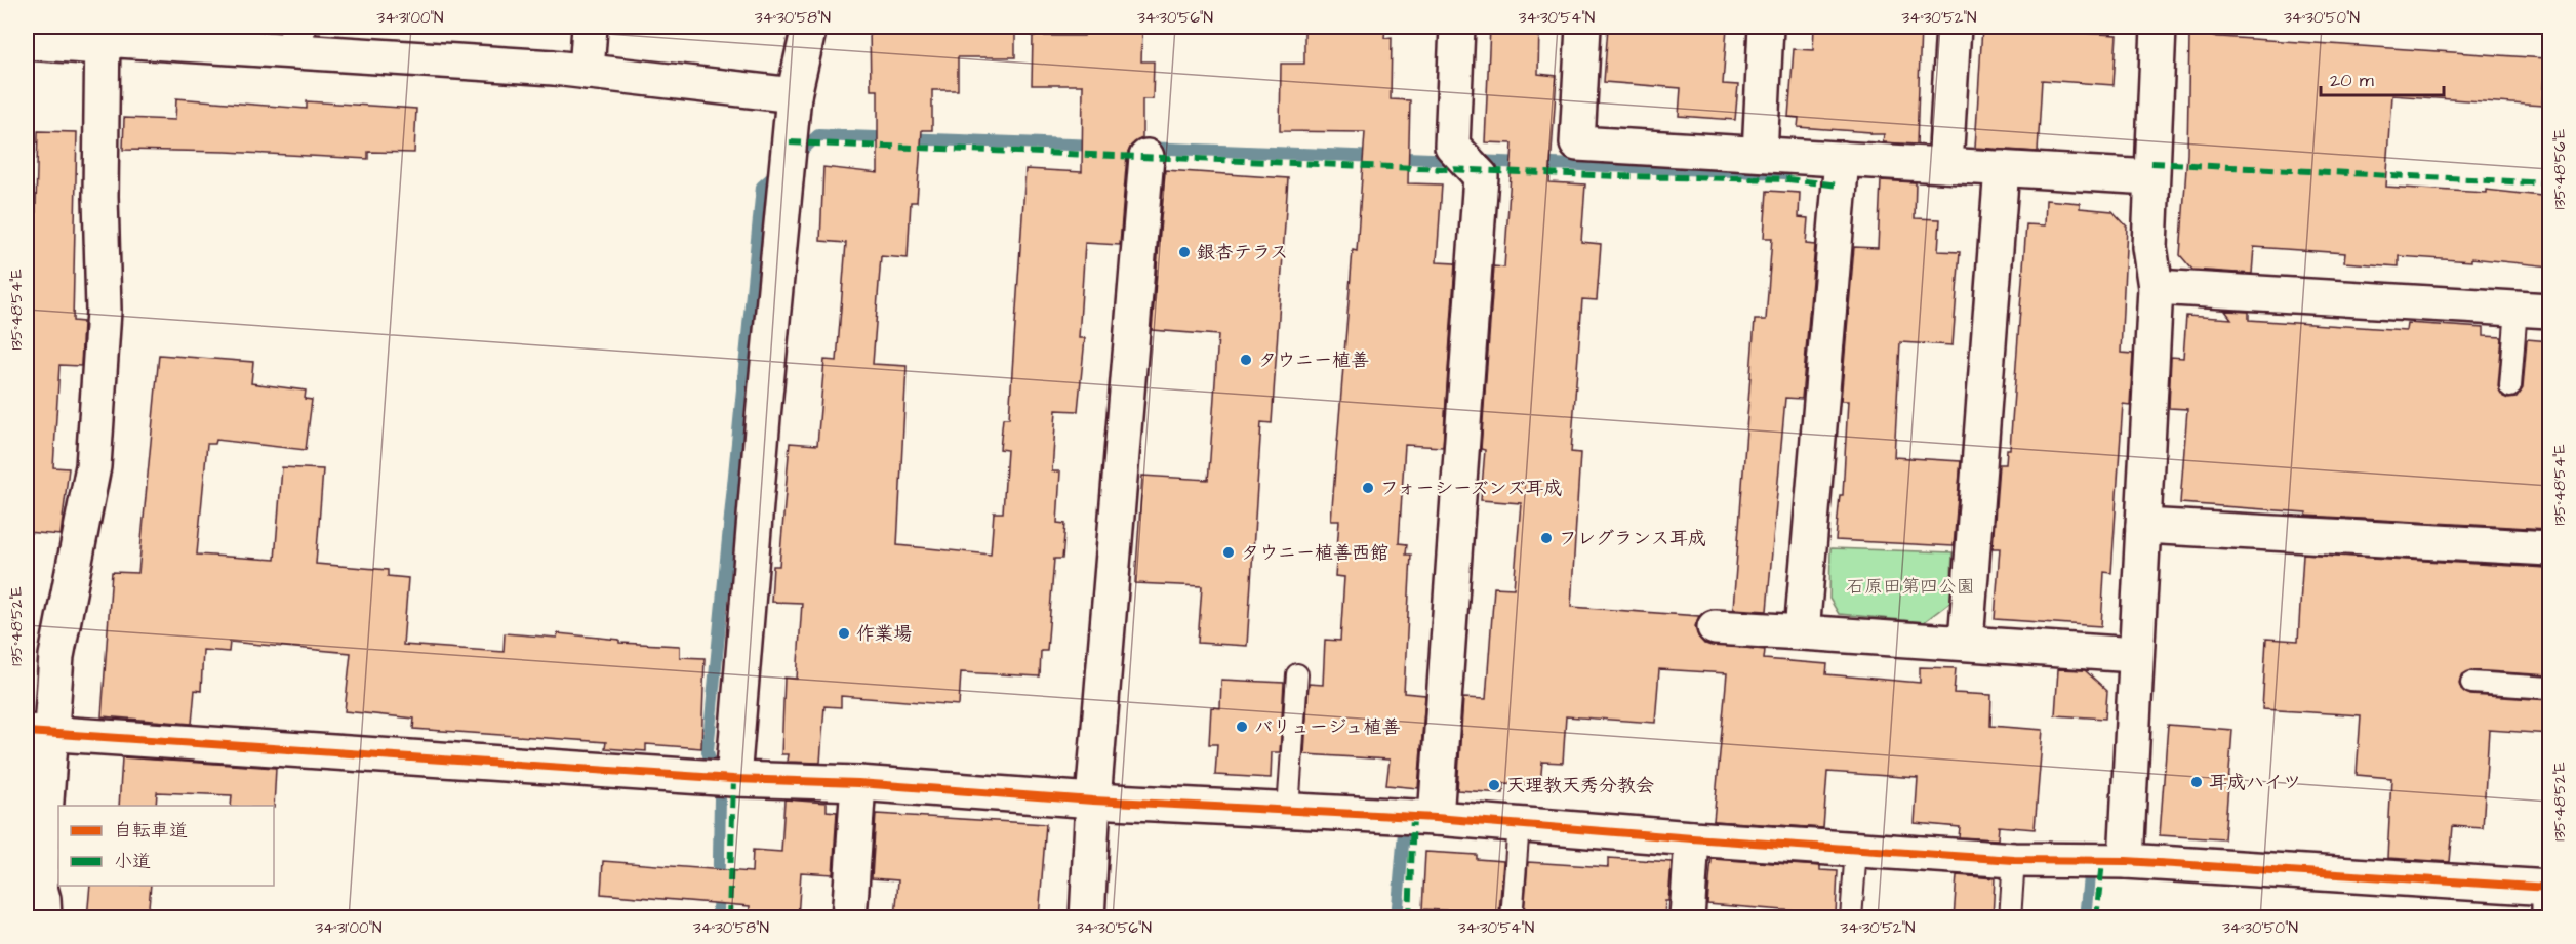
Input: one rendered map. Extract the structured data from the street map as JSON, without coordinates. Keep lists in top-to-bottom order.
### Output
{
  "parks": ["石原田第四公園"],
  "places": [
    "銀杏テラス",
    "タウニー植善",
    "フォーシーズンズ耳成",
    "フレグランス耳成",
    "タウニー植善西館",
    "作業場",
    "バリュージュ植善",
    "耳成ハイツ",
    "天理教天秀分教会"
  ],
  "legend": ["自転車道", "小道"],
  "scale_bar": "20 m",
  "coordinates": [
    "34°31'00\"N",
    "34°30'58\"N",
    "34°30'56\"N",
    "34°30'54\"N",
    "34°30'52\"N",
    "34°30'50\"N",
    "135°48'56\"E",
    "135°48'54\"E",
    "135°48'52\"E"
  ]
}
